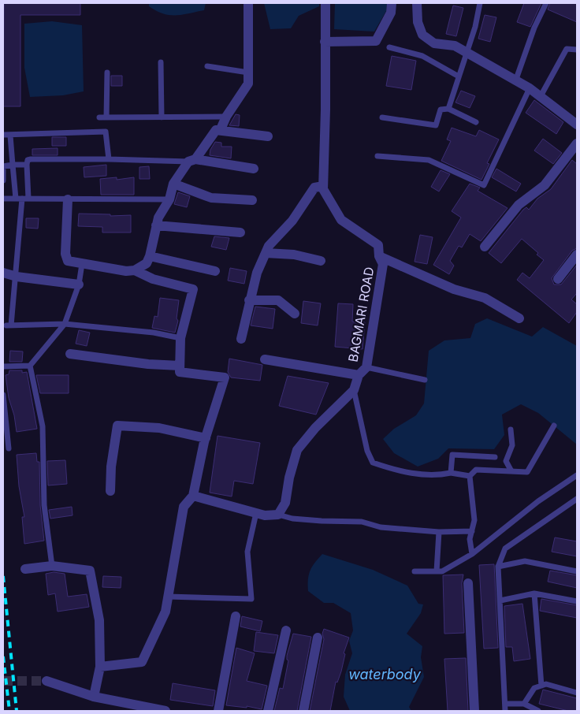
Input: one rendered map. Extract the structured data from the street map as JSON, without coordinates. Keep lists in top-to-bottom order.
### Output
{
  "streets": {
    "street": ["BAGMARI ROAD"]
  },
  "water": ["waterbody"]
}
